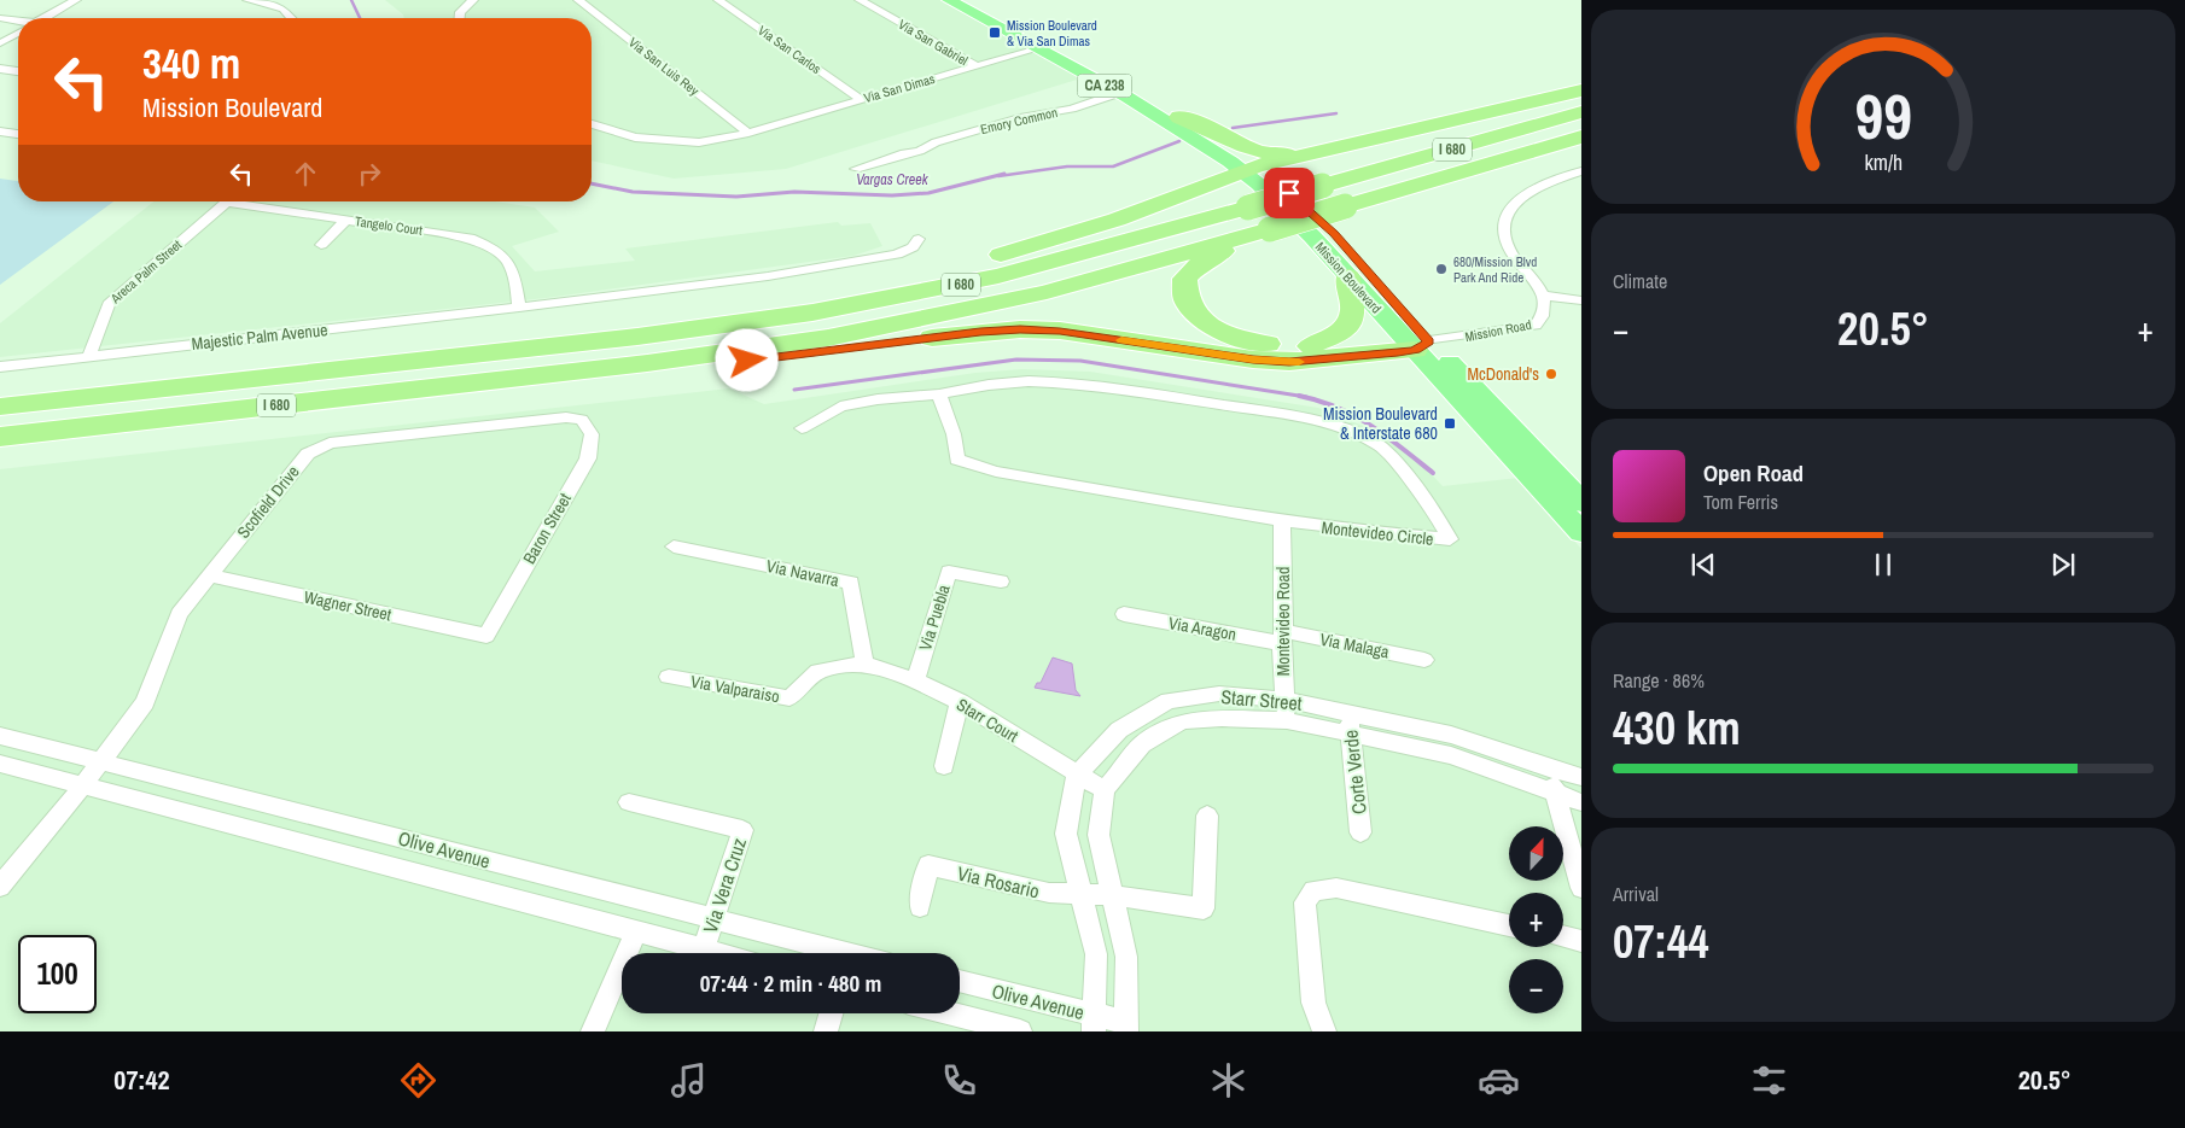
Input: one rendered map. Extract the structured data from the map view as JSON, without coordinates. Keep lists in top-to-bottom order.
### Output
{
  "streets": {
    "highway": ["I 680"],
    "main road": ["CA 238", "Mission Boulevard"],
    "street": [
      "Via San Gabriel",
      "Via San Carlos",
      "Via San Luis Rey",
      "Via San Dimas",
      "Emory Common",
      "Tangelo Court",
      "Areca Palm Street",
      "Mission Road",
      "Majestic Palm Avenue",
      "Scofield Drive",
      "Baron Street",
      "Montevideo Circle",
      "Via Navarra",
      "Wagner Street",
      "Via Puebla",
      "Montevideo Road",
      "Via Aragon",
      "Via Malaga",
      "Via Valparaiso",
      "Starr Street",
      "Starr Court",
      "Corte Verde",
      "Olive Avenue",
      "Via Rosario",
      "Via Vera Cruz"
    ]
  },
  "crossings": [
    ["Via San Gabriel", "Via San Dimas"],
    ["Via San Carlos", "Via San Dimas"],
    ["Via San Luis Rey", "Via San Dimas"],
    ["Via San Dimas", "Mission Boulevard"],
    ["Emory Common", "Mission Boulevard"],
    ["Tangelo Court", "Majestic Palm Avenue"],
    ["Areca Palm Street", "Majestic Palm Avenue"],
    ["Mission Boulevard", "Mission Road"],
    ["Scofield Drive", "Baron Street"],
    ["Scofield Drive", "Wagner Street"],
    ["Scofield Drive", "Olive Avenue"],
    ["Baron Street", "Wagner Street"],
    ["Montevideo Circle", "Montevideo Road"],
    ["Via Navarra", "Via Valparaiso"],
    ["Via Navarra", "Starr Court"],
    ["Via Puebla", "Starr Court"],
    ["Montevideo Road", "Via Aragon"],
    ["Montevideo Road", "Via Malaga"],
    ["Montevideo Road", "Starr Street"],
    ["Via Aragon", "Via Malaga"],
    ["Via Valparaiso", "Starr Court"],
    ["Starr Street", "Starr Court"],
    ["Starr Street", "Corte Verde"],
    ["Olive Avenue", "Via Vera Cruz"]
  ],
  "water": ["Vargas Creek"],
  "places": {
    "transit": ["Mission Boulevard & Via San Dimas", "Mission Boulevard & Interstate 680"],
    "other": ["680/Mission Blvd Park And Ride", "McDonald's"]
  },
  "north": "top",
  "page": {
    "turn": ["340 m", "Mission Boulevard"],
    "tile": [
      "Climate",
      ["Range · 86%", "430 km"],
      ["Arrival", "07:44"]
    ],
    "heat": ["−", "20.5°", "+"],
    "song": ["Open Road", "Tom Ferris"],
    "map_buttons": ["+", "−"],
    "limit": "100",
    "trip": "07:44 · 2 min · 480 m",
    "tabs": ["07:42", "20.5°"],
    "gauge": ["99", "km/h"]
  }
}
